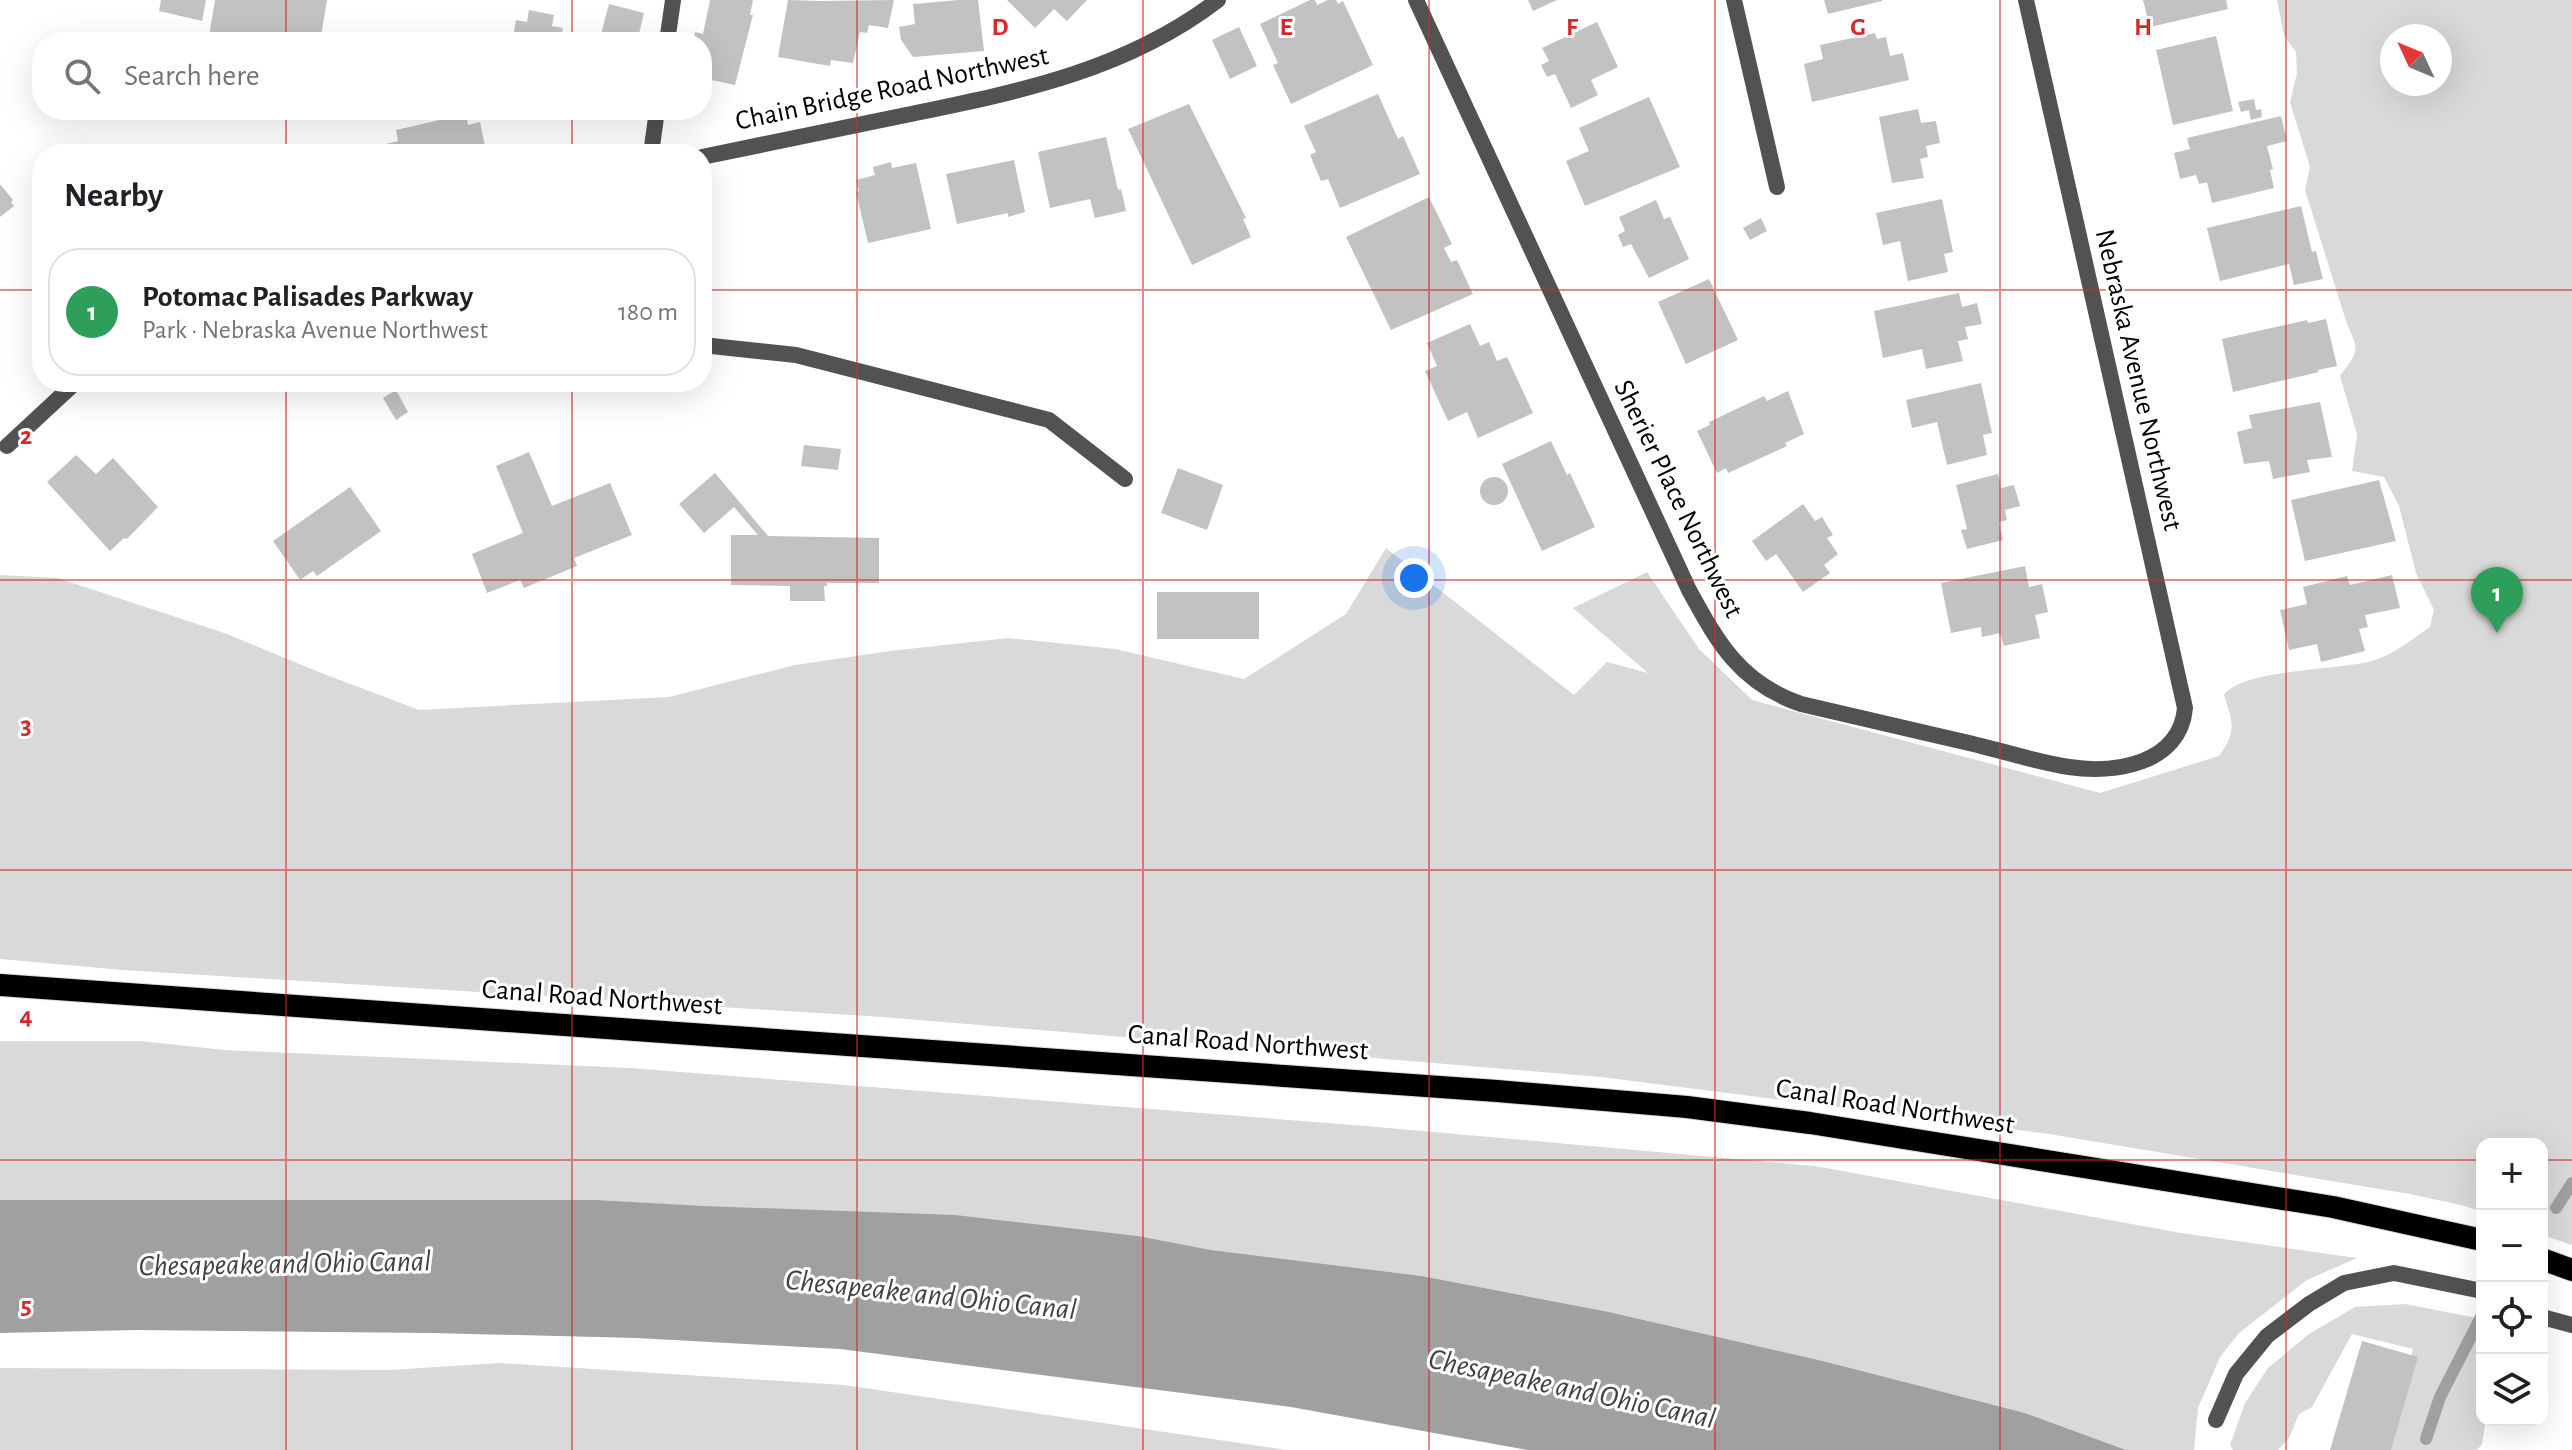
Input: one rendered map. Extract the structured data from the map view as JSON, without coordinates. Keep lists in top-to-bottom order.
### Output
{
  "streets": {
    "highway": ["Canal Road Northwest"],
    "street": ["Chain Bridge Road Northwest", "Nebraska Avenue Northwest", "Sherier Place Northwest"]
  },
  "crossings": [
    ["Nebraska Avenue Northwest", "Sherier Place Northwest"]
  ],
  "water": ["Chesapeake and Ohio Canal"],
  "north": "top left",
  "page": {
    "search": "Search here",
    "heading": "Nearby",
    "list": [
      {
        "mark": "1",
        "name": "Potomac Palisades Parkway",
        "note": "Park · Nebraska Avenue Northwest",
        "value": "180 m"
      }
    ],
    "pins": "1",
    "map_buttons": ["+", "−"]
  },
  "grid": {
    "columns": [
      "D",
      "E",
      "F",
      "G",
      "H"
    ],
    "rows": [
      "2",
      "3",
      "4",
      "5"
    ]
  }
}
